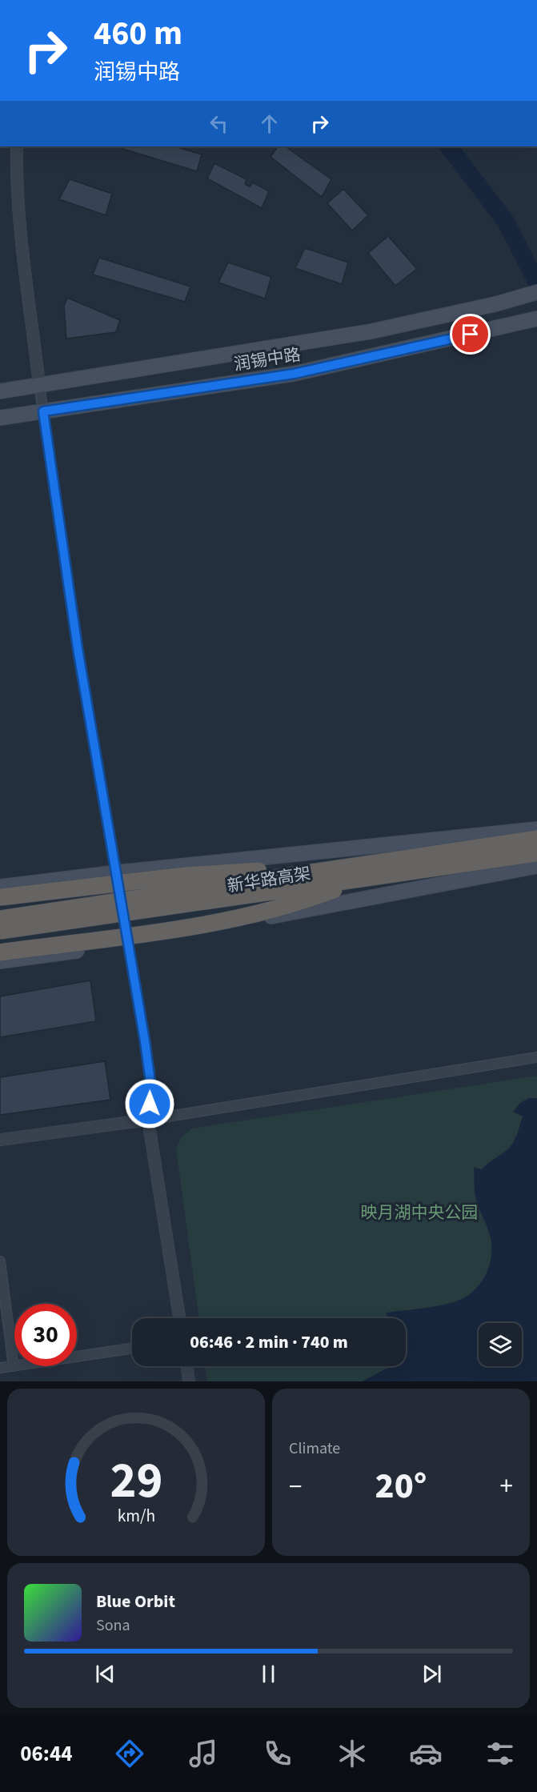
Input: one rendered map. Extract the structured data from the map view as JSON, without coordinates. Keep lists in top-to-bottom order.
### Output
{
  "streets": {
    "highway": ["新华路高架"],
    "main road": ["润锡中路"]
  },
  "parks": ["映月湖中央公园"],
  "page": {
    "turn": ["460 m", "润锡中路"],
    "limit": "30",
    "trip": "06:46 · 2 min · 740 m",
    "tile": "Climate",
    "heat": ["−", "20°", "+"],
    "song": ["Blue Orbit", "Sona"],
    "tabs": "06:44",
    "gauge": ["29", "km/h"]
  }
}
